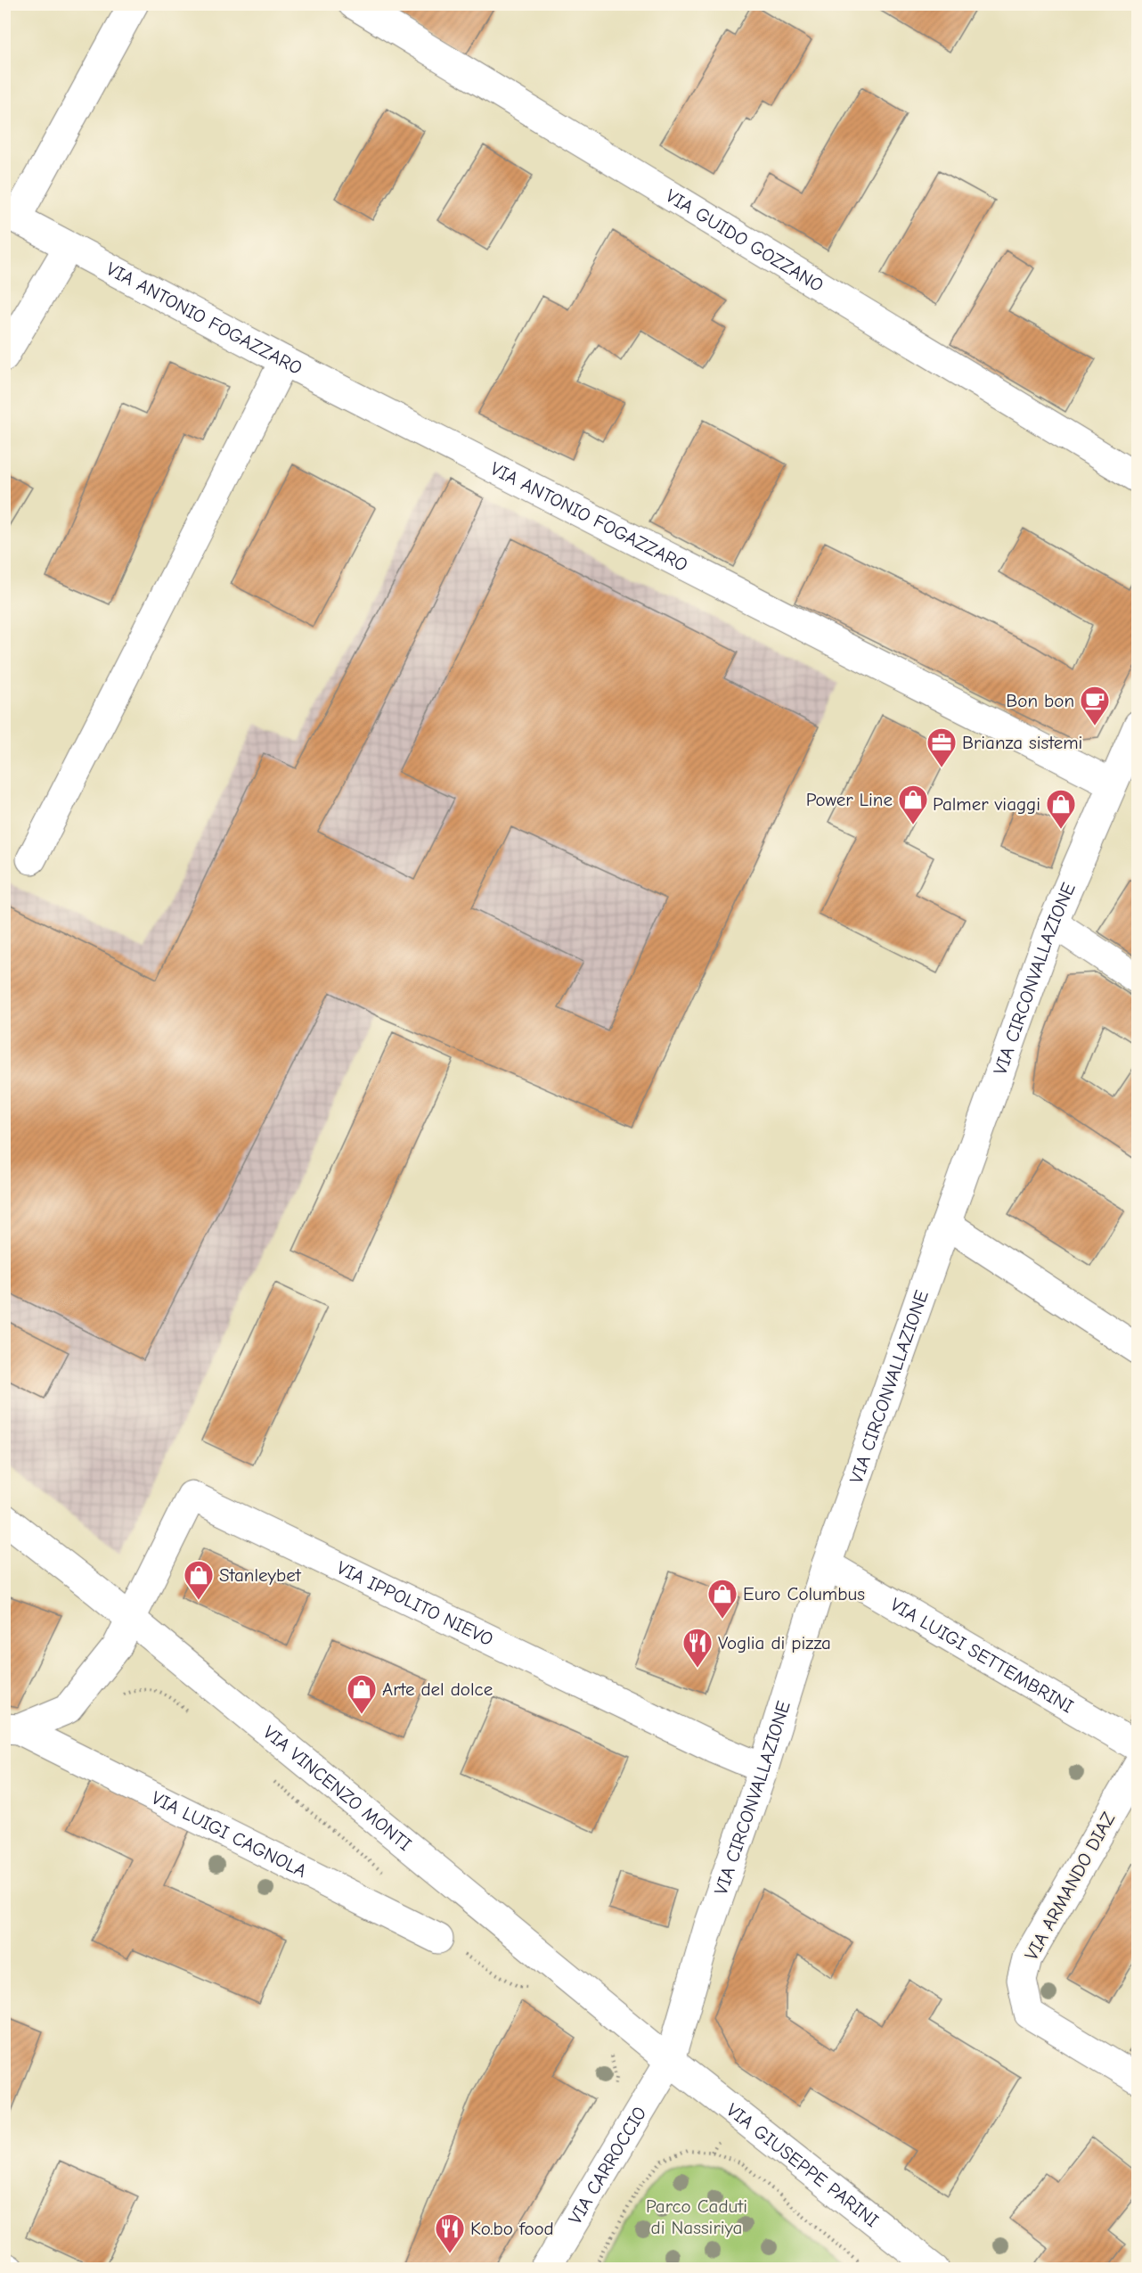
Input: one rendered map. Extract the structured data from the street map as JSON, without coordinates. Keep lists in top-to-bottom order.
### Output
{
  "streets": {
    "street": [
      "VIA GUIDO GOZZANO",
      "VIA ANTONIO FOGAZZARO",
      "VIA CIRCONVALLAZIONE",
      "VIA IPPOLITO NIEVO",
      "VIA LUIGI SETTEMBRINI",
      "VIA VINCENZO MONTI",
      "VIA LUIGI CAGNOLA",
      "VIA ARMANDO DIAZ",
      "VIA CARROCCIO",
      "VIA GIUSEPPE PARINI"
    ]
  },
  "crossings": [
    ["VIA ANTONIO FOGAZZARO", "VIA CIRCONVALLAZIONE"],
    ["VIA CIRCONVALLAZIONE", "VIA IPPOLITO NIEVO"],
    ["VIA CIRCONVALLAZIONE", "VIA LUIGI SETTEMBRINI"],
    ["VIA CIRCONVALLAZIONE", "VIA VINCENZO MONTI"],
    ["VIA CIRCONVALLAZIONE", "VIA CARROCCIO"],
    ["VIA CIRCONVALLAZIONE", "VIA GIUSEPPE PARINI"],
    ["VIA IPPOLITO NIEVO", "VIA VINCENZO MONTI"],
    ["VIA IPPOLITO NIEVO", "VIA LUIGI CAGNOLA"],
    ["VIA VINCENZO MONTI", "VIA LUIGI CAGNOLA"],
    ["VIA VINCENZO MONTI", "VIA CARROCCIO"],
    ["VIA VINCENZO MONTI", "VIA GIUSEPPE PARINI"],
    ["VIA CARROCCIO", "VIA GIUSEPPE PARINI"]
  ],
  "parks": ["Parco Caduti di Nassiriya"],
  "places": {
    "cafe": ["Bon bon"],
    "office": ["Brianza sistemi"],
    "shop": [
      "Power Line",
      "Palmer viaggi",
      "Stanleybet",
      "Euro Columbus",
      "Arte del dolce"
    ],
    "restaurant": ["Voglia di pizza", "Ko.bo food"]
  }
}
